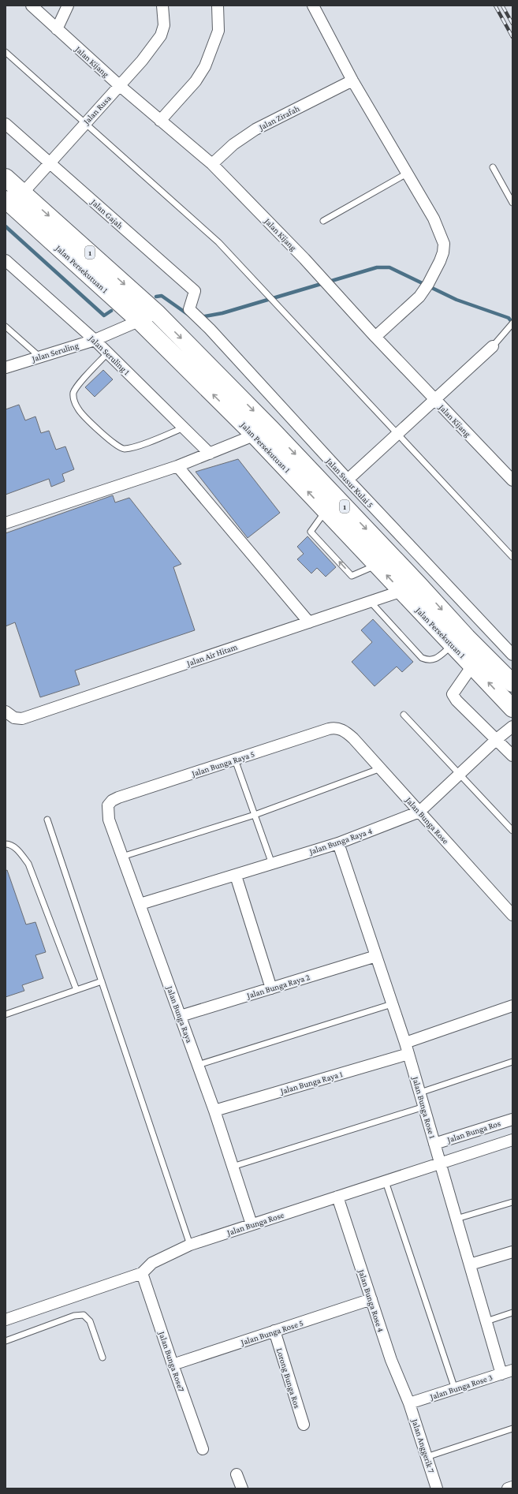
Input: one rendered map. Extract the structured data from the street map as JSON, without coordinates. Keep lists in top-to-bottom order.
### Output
{
  "streets": {
    "highway": ["1", "Jalan Persekutuan 1"],
    "street": [
      "Jalan Kijang",
      "Jalan Rusa",
      "Jalan Zirafah",
      "Jalan Gajah",
      "Jalan Seruling",
      "Jalan Seruling 1",
      "Jalan Susur Kulai 5",
      "Jalan Air Hitam",
      "Jalan Bunga Raya 5",
      "Jalan Bunga Rose",
      "Jalan Bunga Raya 4",
      "Jalan Bunga Raya 2",
      "Jalan Bunga Raya",
      "Jalan Bunga Raya 1",
      "Jalan Bunga Rose 1",
      "Jalan Bunga Ros",
      "Jalan Bunga Rose 4",
      "Jalan Bunga Rose 5",
      "Jalan Bunga Rose7",
      "Lorong Bunga Ros",
      "Jalan Bunga Rose 3",
      "Jalan Anggerik 7"
    ]
  },
  "crossings": [
    ["Jalan Kijang", "Jalan Rusa"],
    ["Jalan Kijang", "Jalan Zirafah"],
    ["Jalan Rusa", "Jalan Gajah"],
    ["Jalan Rusa", "Jalan Persekutuan 1"],
    ["Jalan Gajah", "Jalan Susur Kulai 5"],
    ["Jalan Persekutuan 1", "Jalan Seruling"],
    ["Jalan Persekutuan 1", "Jalan Air Hitam"],
    ["Jalan Seruling", "Jalan Seruling 1"],
    ["Jalan Bunga Raya 5", "Jalan Bunga Rose"],
    ["Jalan Bunga Raya 5", "Jalan Bunga Raya"],
    ["Jalan Bunga Rose", "Jalan Bunga Raya 4"],
    ["Jalan Bunga Rose", "Jalan Bunga Raya"],
    ["Jalan Bunga Rose", "Jalan Bunga Rose 1"],
    ["Jalan Bunga Rose", "Jalan Bunga Rose 4"],
    ["Jalan Bunga Rose", "Jalan Bunga Rose7"],
    ["Jalan Bunga Raya 4", "Jalan Bunga Raya"],
    ["Jalan Bunga Raya 4", "Jalan Bunga Rose 1"],
    ["Jalan Bunga Raya 2", "Jalan Bunga Raya"],
    ["Jalan Bunga Raya 2", "Jalan Bunga Rose 1"],
    ["Jalan Bunga Raya", "Jalan Bunga Raya 1"],
    ["Jalan Bunga Raya 1", "Jalan Bunga Rose 1"],
    ["Jalan Bunga Rose 1", "Jalan Bunga Ros"],
    ["Jalan Bunga Rose 1", "Jalan Bunga Rose 3"],
    ["Jalan Bunga Rose 4", "Jalan Bunga Rose 5"],
    ["Jalan Bunga Rose 4", "Jalan Bunga Rose 3"],
    ["Jalan Bunga Rose 4", "Jalan Anggerik 7"],
    ["Jalan Bunga Rose 5", "Jalan Bunga Rose7"],
    ["Jalan Bunga Rose 5", "Lorong Bunga Ros"],
    ["Jalan Bunga Rose 3", "Jalan Anggerik 7"]
  ]
}
